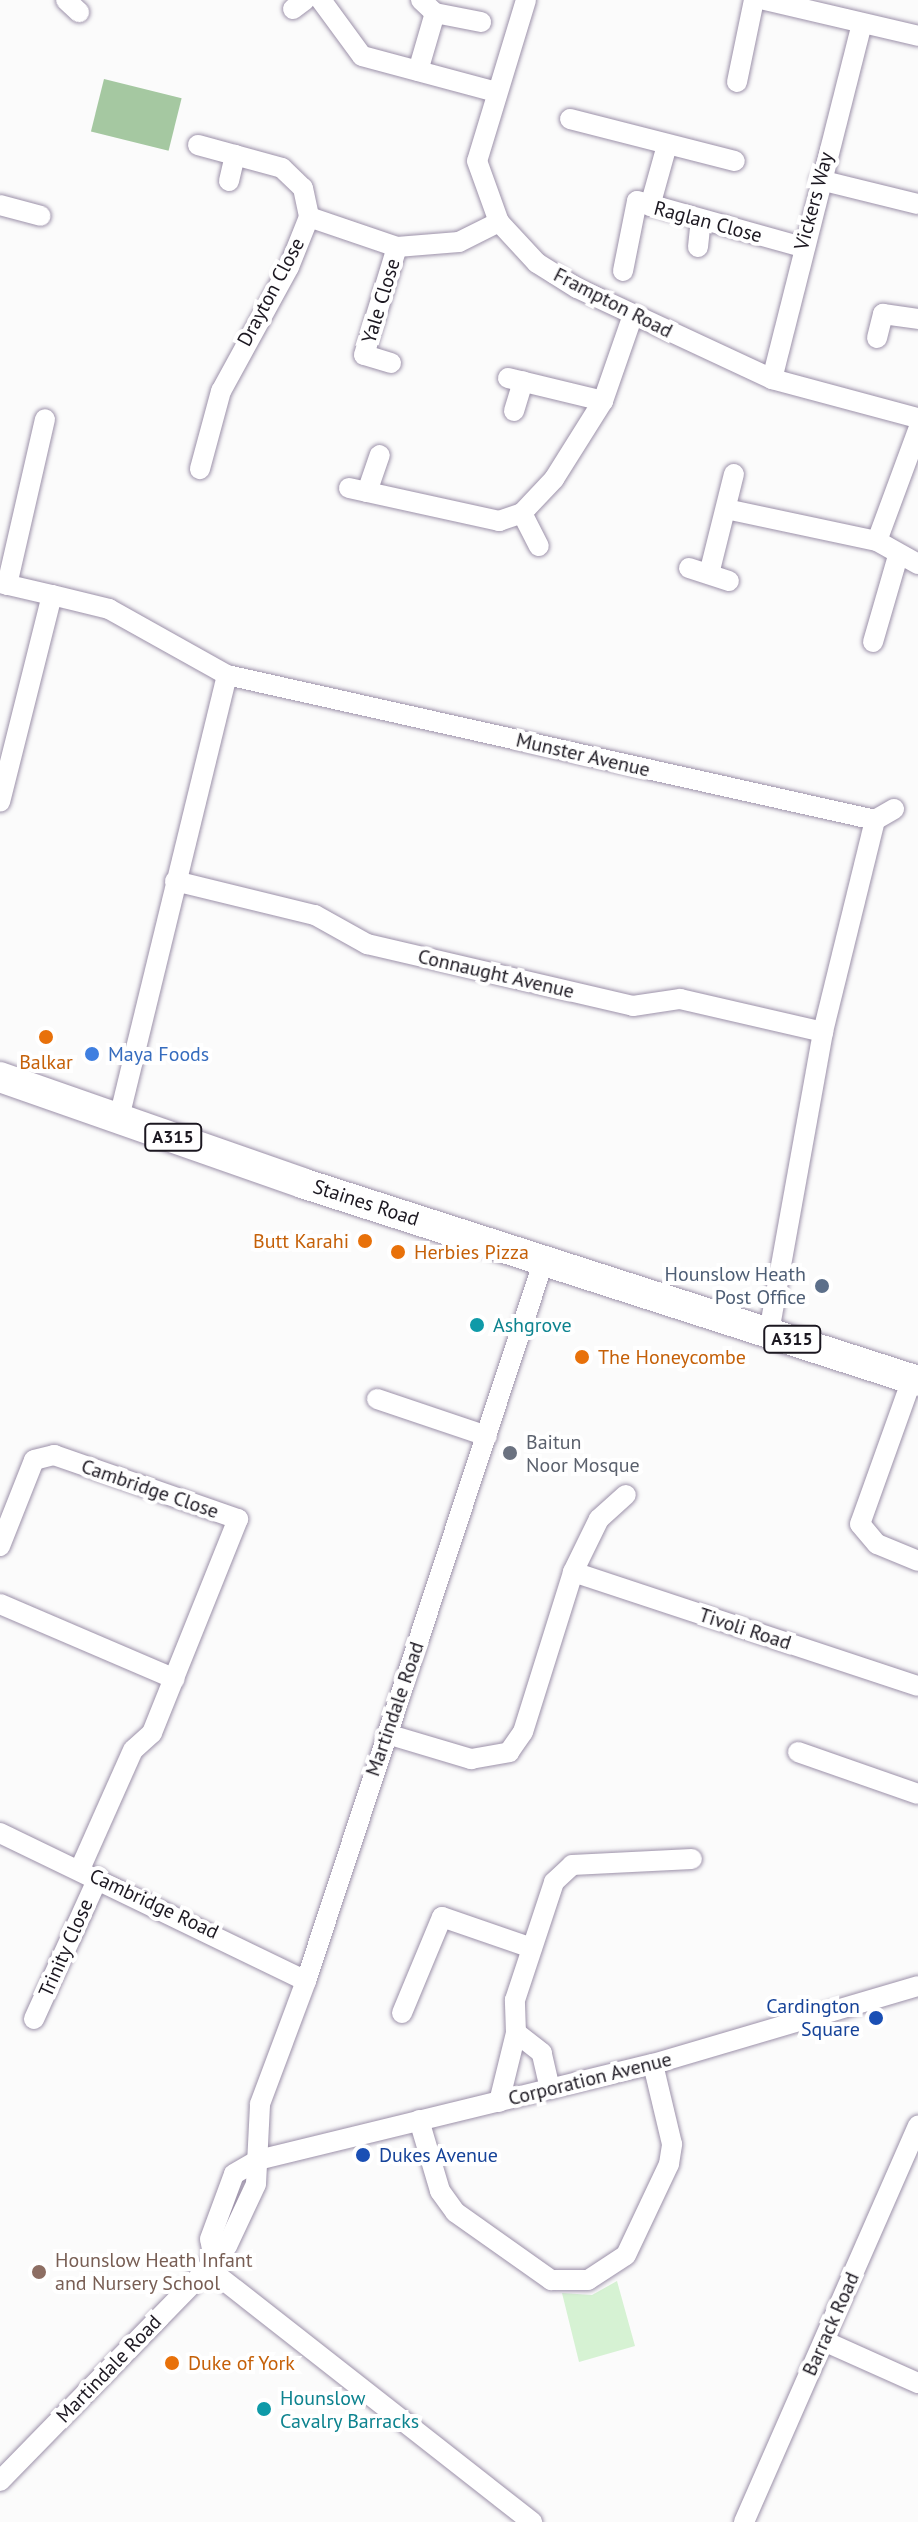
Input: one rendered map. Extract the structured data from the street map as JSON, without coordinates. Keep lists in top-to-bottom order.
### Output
{
  "streets": {
    "main road": ["A315", "Staines Road"],
    "street": [
      "Vickers Way",
      "Raglan Close",
      "Drayton Close",
      "Yale Close",
      "Frampton Road",
      "Munster Avenue",
      "Connaught Avenue",
      "Cambridge Close",
      "Tivoli Road",
      "Martindale Road",
      "Cambridge Road",
      "Trinity Close",
      "Corporation Avenue",
      "Barrack Road"
    ]
  },
  "crossings": [
    ["Vickers Way", "Raglan Close"],
    ["Vickers Way", "Frampton Road"],
    ["Staines Road", "Martindale Road"],
    ["Cambridge Close", "Cambridge Road"],
    ["Cambridge Close", "Trinity Close"],
    ["Martindale Road", "Cambridge Road"],
    ["Martindale Road", "Corporation Avenue"],
    ["Cambridge Road", "Trinity Close"]
  ],
  "places": [
    "Balkar",
    "Maya Foods",
    "Butt Karahi",
    "Herbies Pizza",
    "Hounslow Heath Post Office",
    "Ashgrove",
    "The Honeycombe",
    "Baitun Noor Mosque",
    "Cardington Square",
    "Dukes Avenue",
    "Hounslow Heath Infant and Nursery School",
    "Duke of York",
    "Hounslow Cavalry Barracks"
  ]
}
